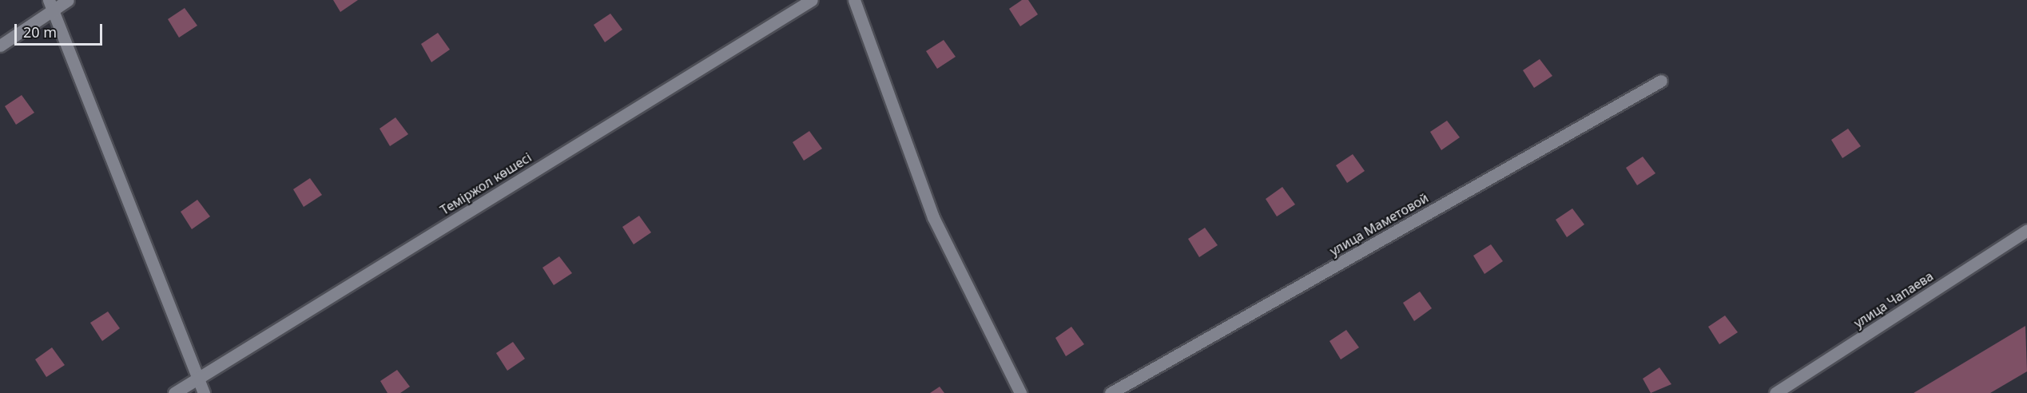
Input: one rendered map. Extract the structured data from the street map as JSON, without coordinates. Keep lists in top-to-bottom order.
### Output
{
  "streets": {
    "street": ["Теміржол көшесі", "улица Маметовой", "улица Чапаева"]
  },
  "scale_bar": "20 m"
}
